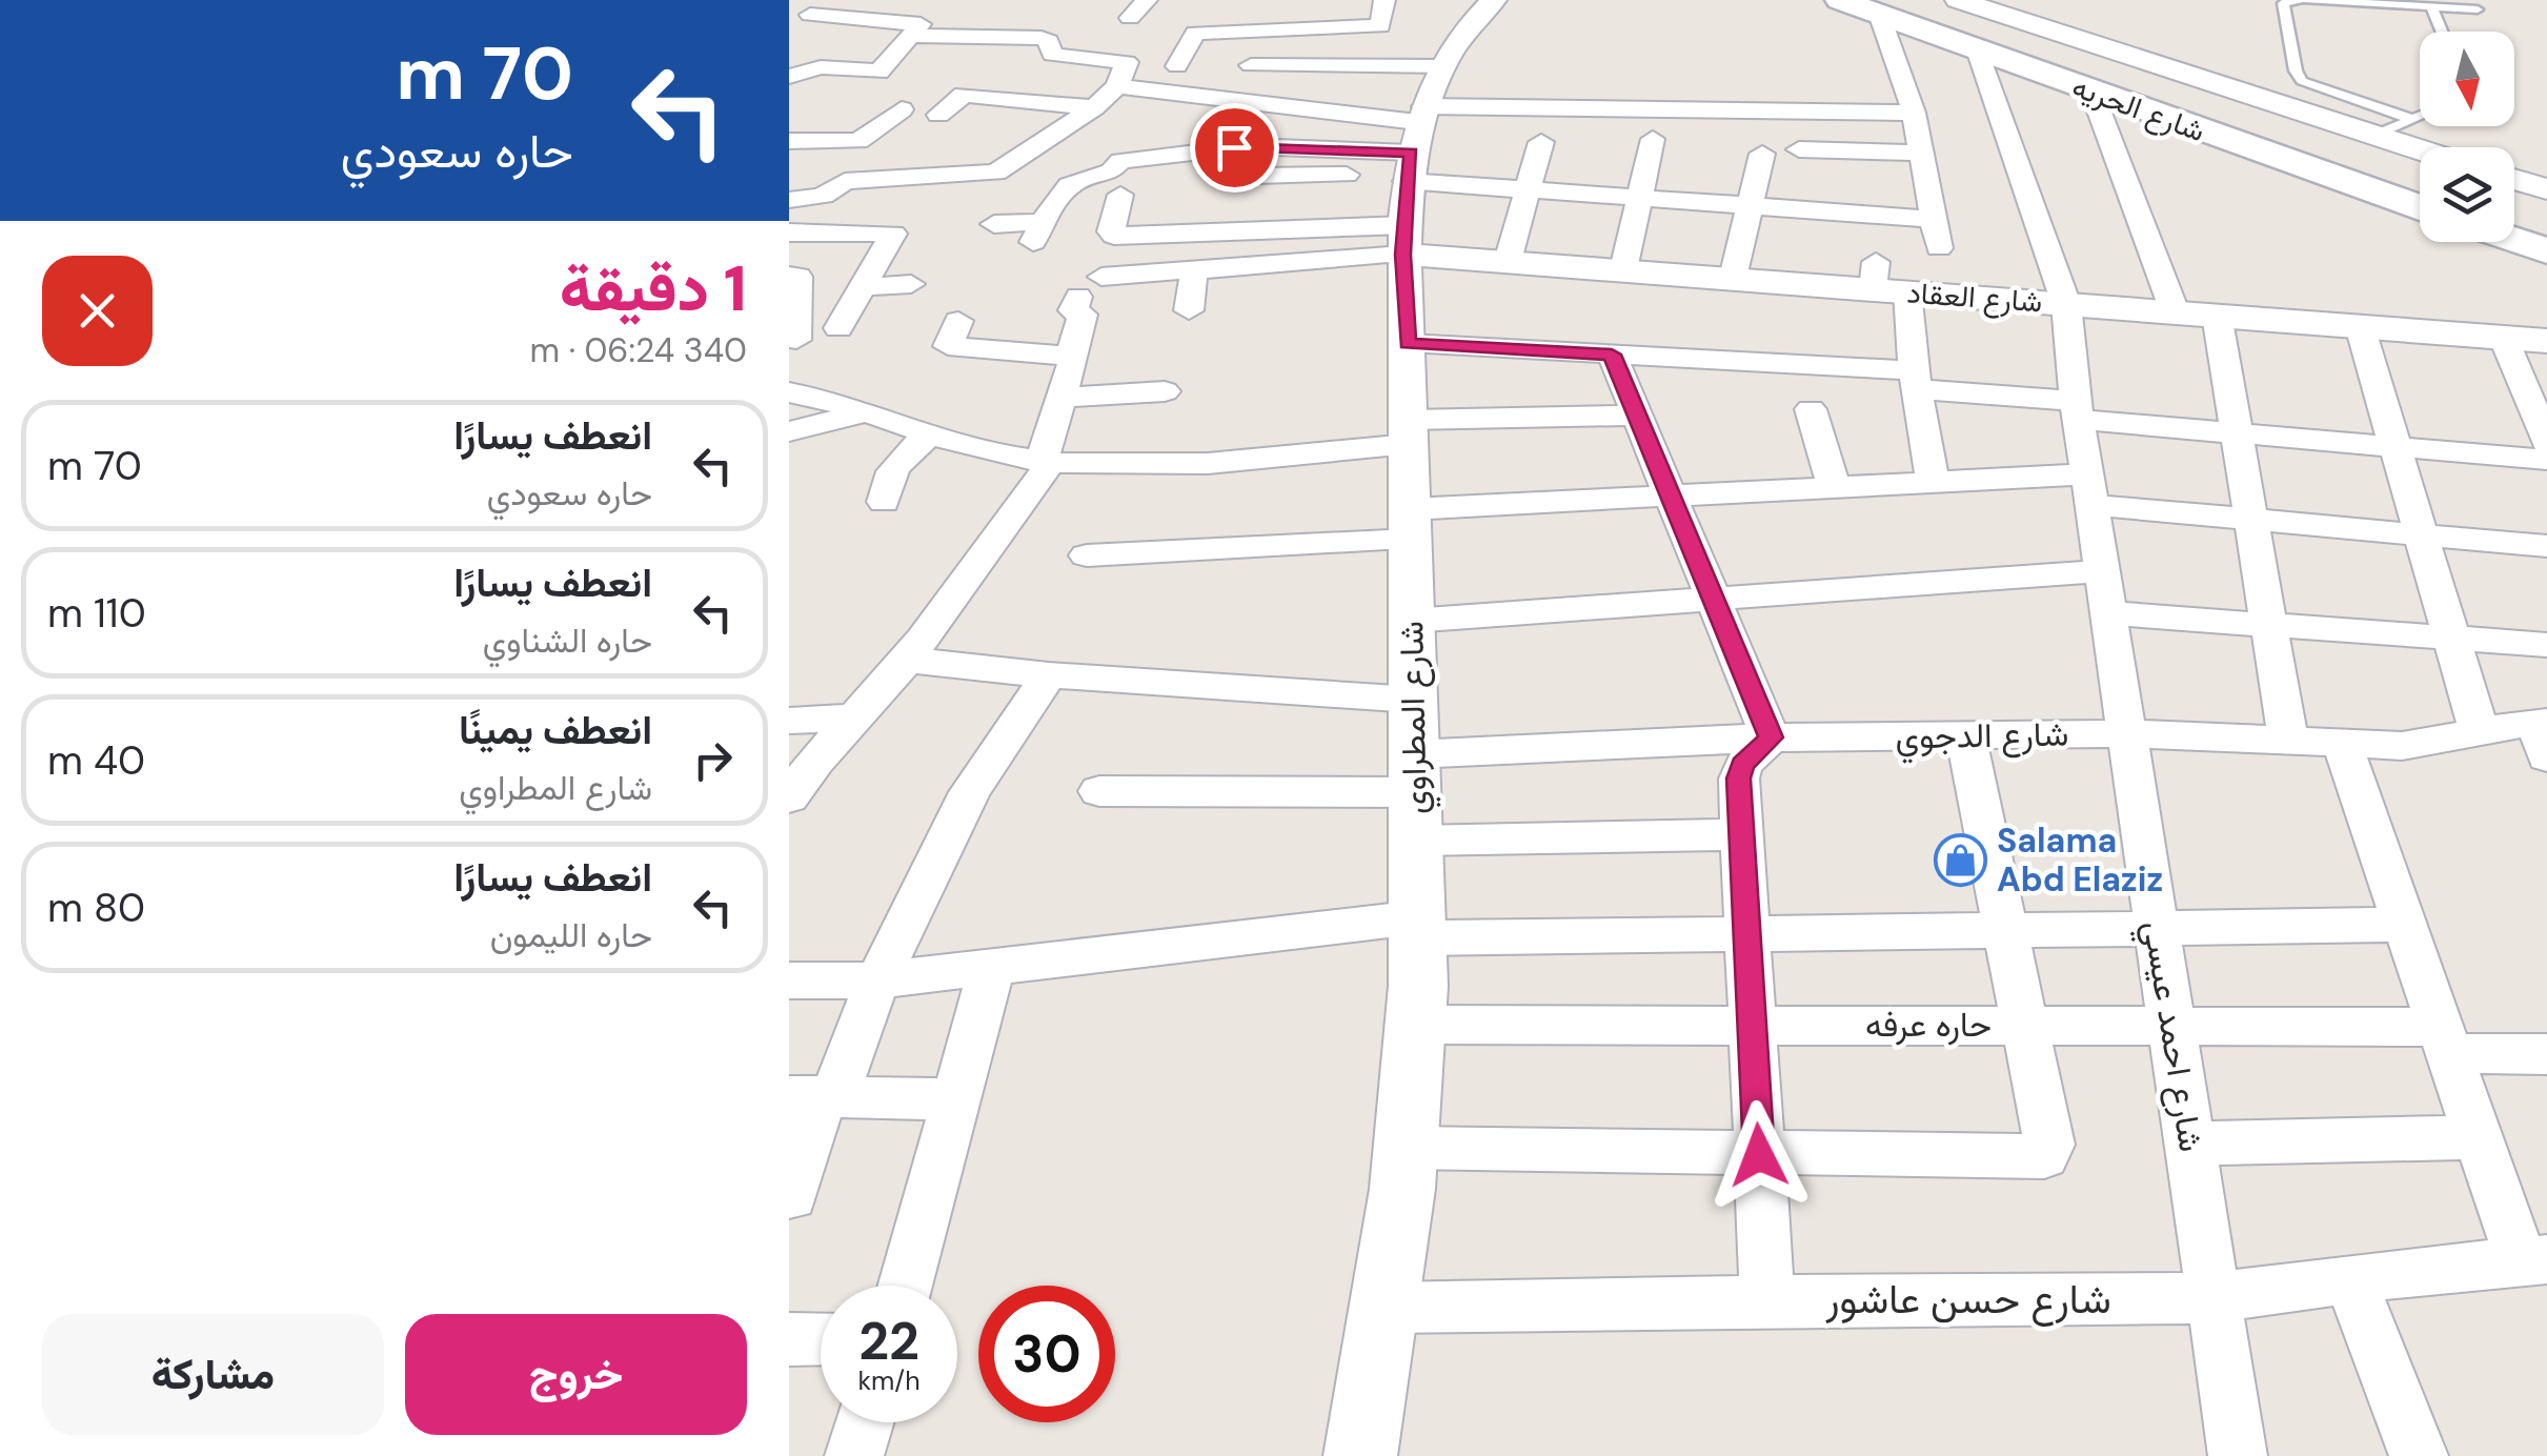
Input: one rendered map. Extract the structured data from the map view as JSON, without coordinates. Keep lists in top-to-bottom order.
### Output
{
  "streets": {
    "main road": ["شارع الحريه"],
    "street": [
      "شارع العقاد",
      "شارع المطراوي",
      "شارع الدجوي",
      "حاره عرفه",
      "شارع احمد عيسي",
      "شارع حسن عاشور"
    ]
  },
  "crossings": [
    ["شارع الحريه", "شارع احمد عيسي"],
    ["شارع العقاد", "شارع المطراوي"],
    ["شارع العقاد", "شارع احمد عيسي"],
    ["شارع المطراوي", "شارع الدجوي"],
    ["شارع المطراوي", "حاره عرفه"],
    ["شارع المطراوي", "شارع حسن عاشور"],
    ["شارع الدجوي", "شارع احمد عيسي"],
    ["حاره عرفه", "شارع احمد عيسي"],
    ["شارع احمد عيسي", "شارع حسن عاشور"]
  ],
  "places": {
    "shop": ["Salama Abd Elaziz"]
  },
  "north": "bottom",
  "page": {
    "turn": ["70 m", "حاره سعودي"],
    "heading": ["1 دقيقة", "340 m · 06:24"],
    "list": [
      {
        "name": "انعطف يسارًا",
        "note": "حاره سعودي",
        "value": "70 m"
      },
      {
        "name": "انعطف يسارًا",
        "note": "حاره الشناوي",
        "value": "110 m"
      },
      {
        "name": "انعطف يمينًا",
        "note": "شارع المطراوي",
        "value": "40 m"
      },
      {
        "name": "انعطف يسارًا",
        "note": "حاره الليمون",
        "value": "80 m"
      }
    ],
    "speed": "22 km/h",
    "limit": "30",
    "buttons": ["خروج", "مشاركة"]
  }
}
